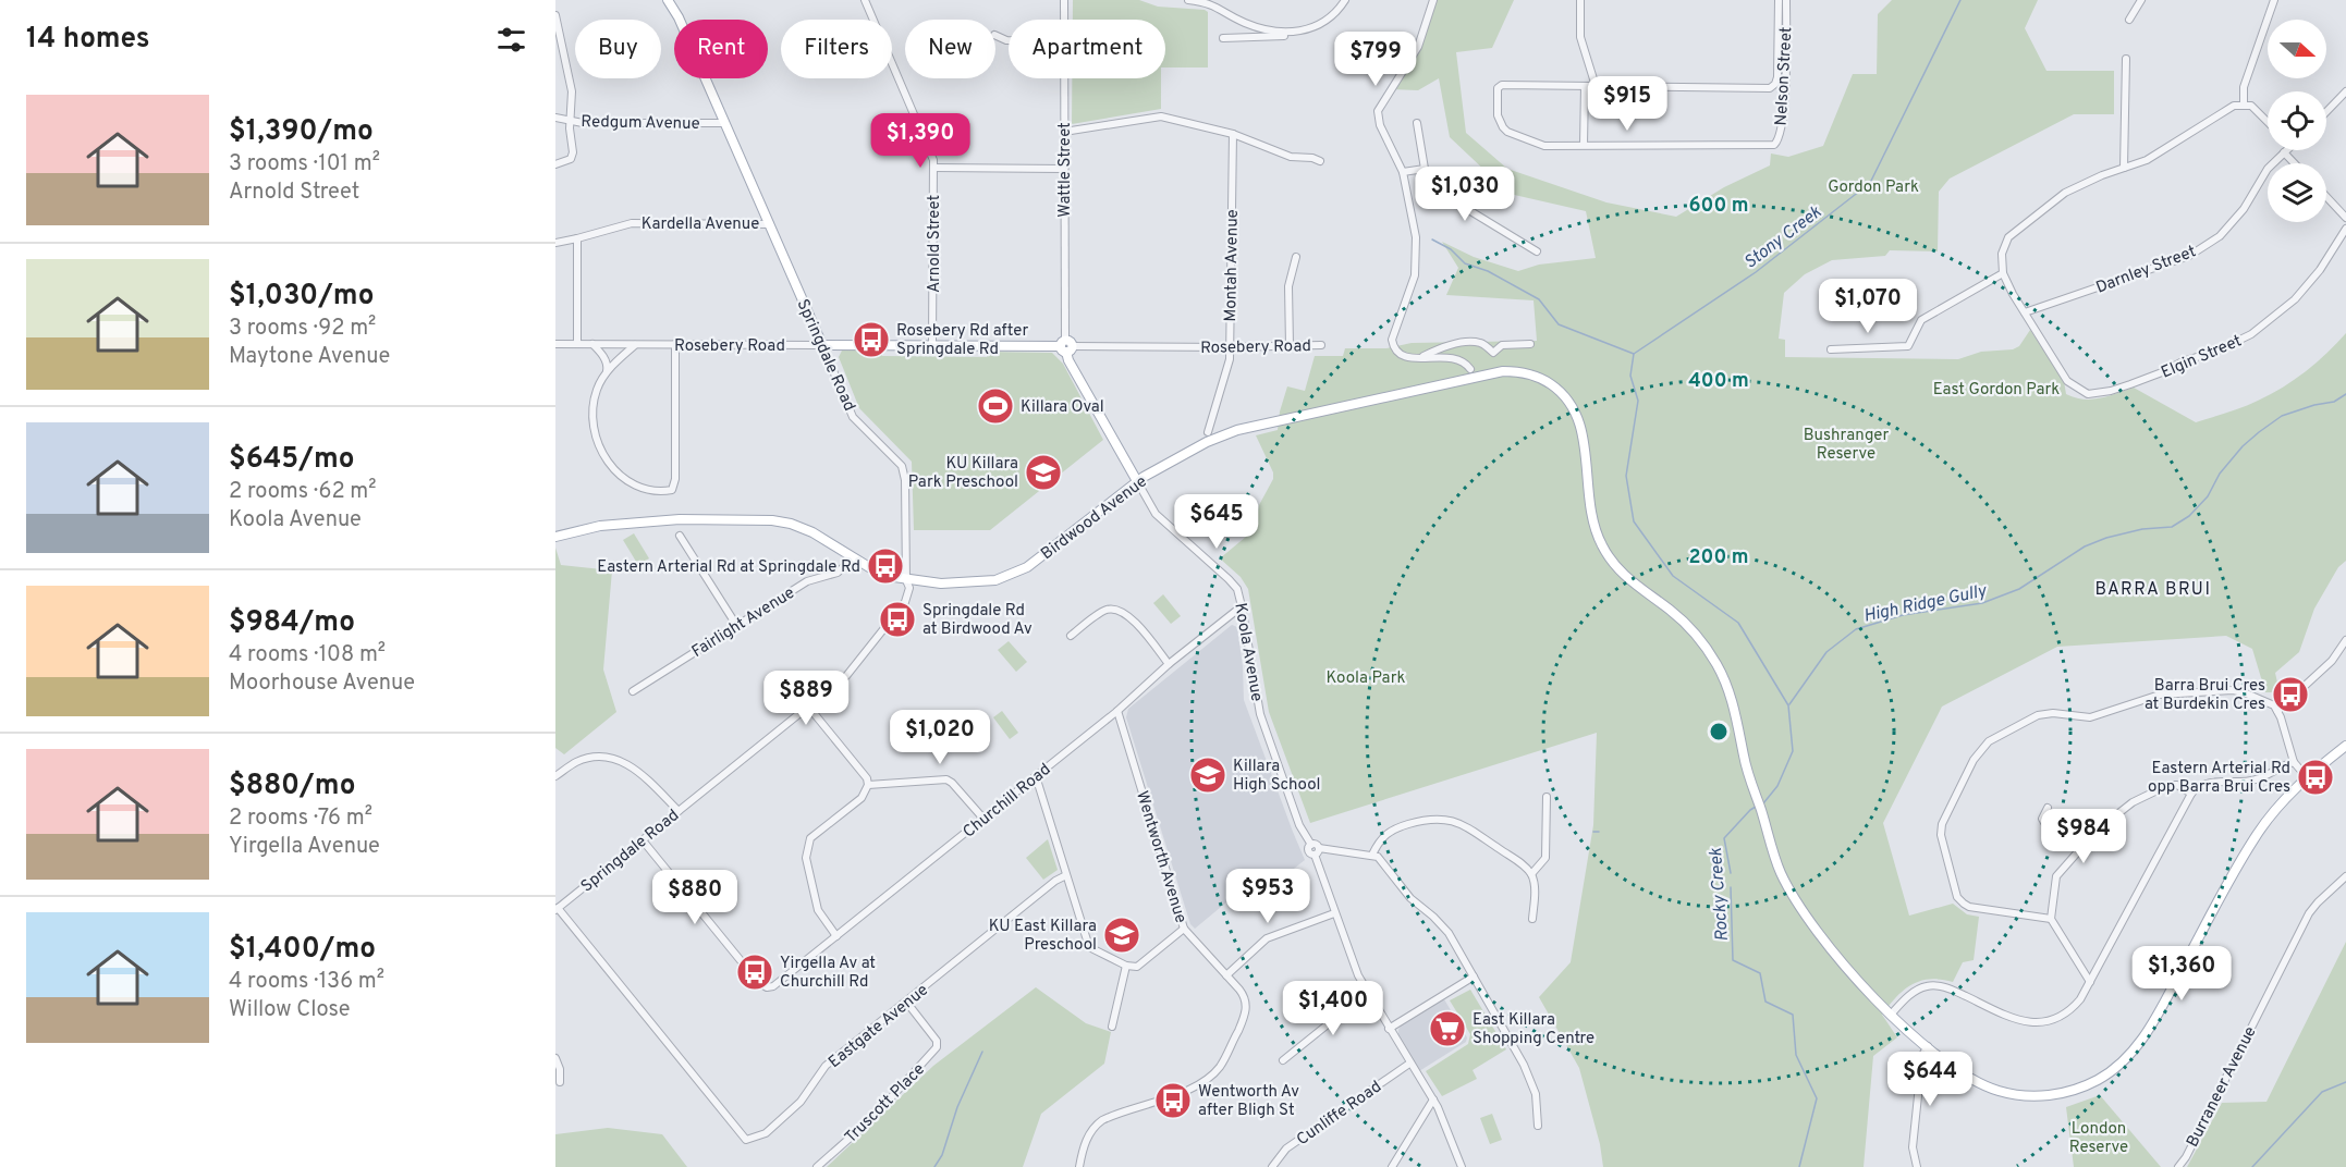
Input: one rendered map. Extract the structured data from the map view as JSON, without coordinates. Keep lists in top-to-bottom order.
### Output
{
  "streets": {
    "main road": [
      "Rosebery Road",
      "Springdale Road",
      "Birdwood Avenue",
      "Koola Avenue"
    ],
    "street": [
      "Nelson Street",
      "Redgum Avenue",
      "Wattle Street",
      "Kardella Avenue",
      "Arnold Street",
      "Montah Avenue",
      "Darnley Street",
      "Elgin Street",
      "Fairlight Avenue",
      "Churchill Road",
      "Wentworth Avenue",
      "Eastgate Avenue",
      "Burraneer Avenue",
      "Truscott Place",
      "Cunliffe Road"
    ]
  },
  "crossings": [
    ["Redgum Avenue", "Springdale Road"],
    ["Wattle Street", "Rosebery Road"],
    ["Wattle Street", "Koola Avenue"],
    ["Kardella Avenue", "Springdale Road"],
    ["Arnold Street", "Rosebery Road"],
    ["Montah Avenue", "Rosebery Road"],
    ["Darnley Street", "Elgin Street"],
    ["Rosebery Road", "Springdale Road"],
    ["Rosebery Road", "Koola Avenue"],
    ["Springdale Road", "Birdwood Avenue"],
    ["Springdale Road", "Churchill Road"],
    ["Springdale Road", "Eastgate Avenue"],
    ["Birdwood Avenue", "Fairlight Avenue"],
    ["Birdwood Avenue", "Koola Avenue"],
    ["Koola Avenue", "Churchill Road"],
    ["Churchill Road", "Wentworth Avenue"],
    ["Eastgate Avenue", "Truscott Place"]
  ],
  "districts": ["BARRA BRUI"],
  "water": ["Stony Creek", "High Ridge Gully", "Rocky Creek"],
  "parks": [
    "Gordon Park",
    "East Gordon Park",
    "Bushranger Reserve",
    "Koola Park",
    "London Reserve"
  ],
  "places": {
    "bus stop": [
      "Rosebery Rd after Springdale Rd",
      "Eastern Arterial Rd at Springdale Rd",
      "Springdale Rd at Birdwood Av",
      "Barra Brui Cres at Burdekin Cres",
      "Eastern Arterial Rd opp Barra Brui Cres",
      "Yirgella Av at Churchill Rd",
      "Wentworth Av after Bligh St"
    ],
    "sports": ["Killara Oval"],
    "school or university": ["KU Killara Park Preschool", "Killara High School", "KU East Killara Preschool"],
    "supermarket": ["East Killara Shopping Centre"]
  },
  "north": "right",
  "page": {
    "heading": "14 homes",
    "chip": [
      "Buy",
      "Rent",
      "Filters",
      "New",
      "Apartment"
    ],
    "price": [
      "$799",
      "$915",
      "$1,390",
      "$1,030",
      "$1,070",
      "$645",
      "$889",
      "$1,020",
      "$984",
      "$953",
      "$880",
      "$1,360",
      "$1,400",
      "$644"
    ],
    "list": [
      {
        "name": "$1,390/mo",
        "note": "3 rooms · 101 m² · Arnold Street"
      },
      {
        "name": "$1,030/mo",
        "note": "3 rooms · 92 m² · Maytone Avenue"
      },
      {
        "name": "$645/mo",
        "note": "2 rooms · 62 m² · Koola Avenue"
      },
      {
        "name": "$984/mo",
        "note": "4 rooms · 108 m² · Moorhouse Avenue"
      },
      {
        "name": "$880/mo",
        "note": "2 rooms · 76 m² · Yirgella Avenue"
      },
      {
        "name": "$1,400/mo",
        "note": "4 rooms · 136 m² · Willow Close"
      }
    ]
  },
  "rings": ["600 m", "400 m", "200 m"]
}
